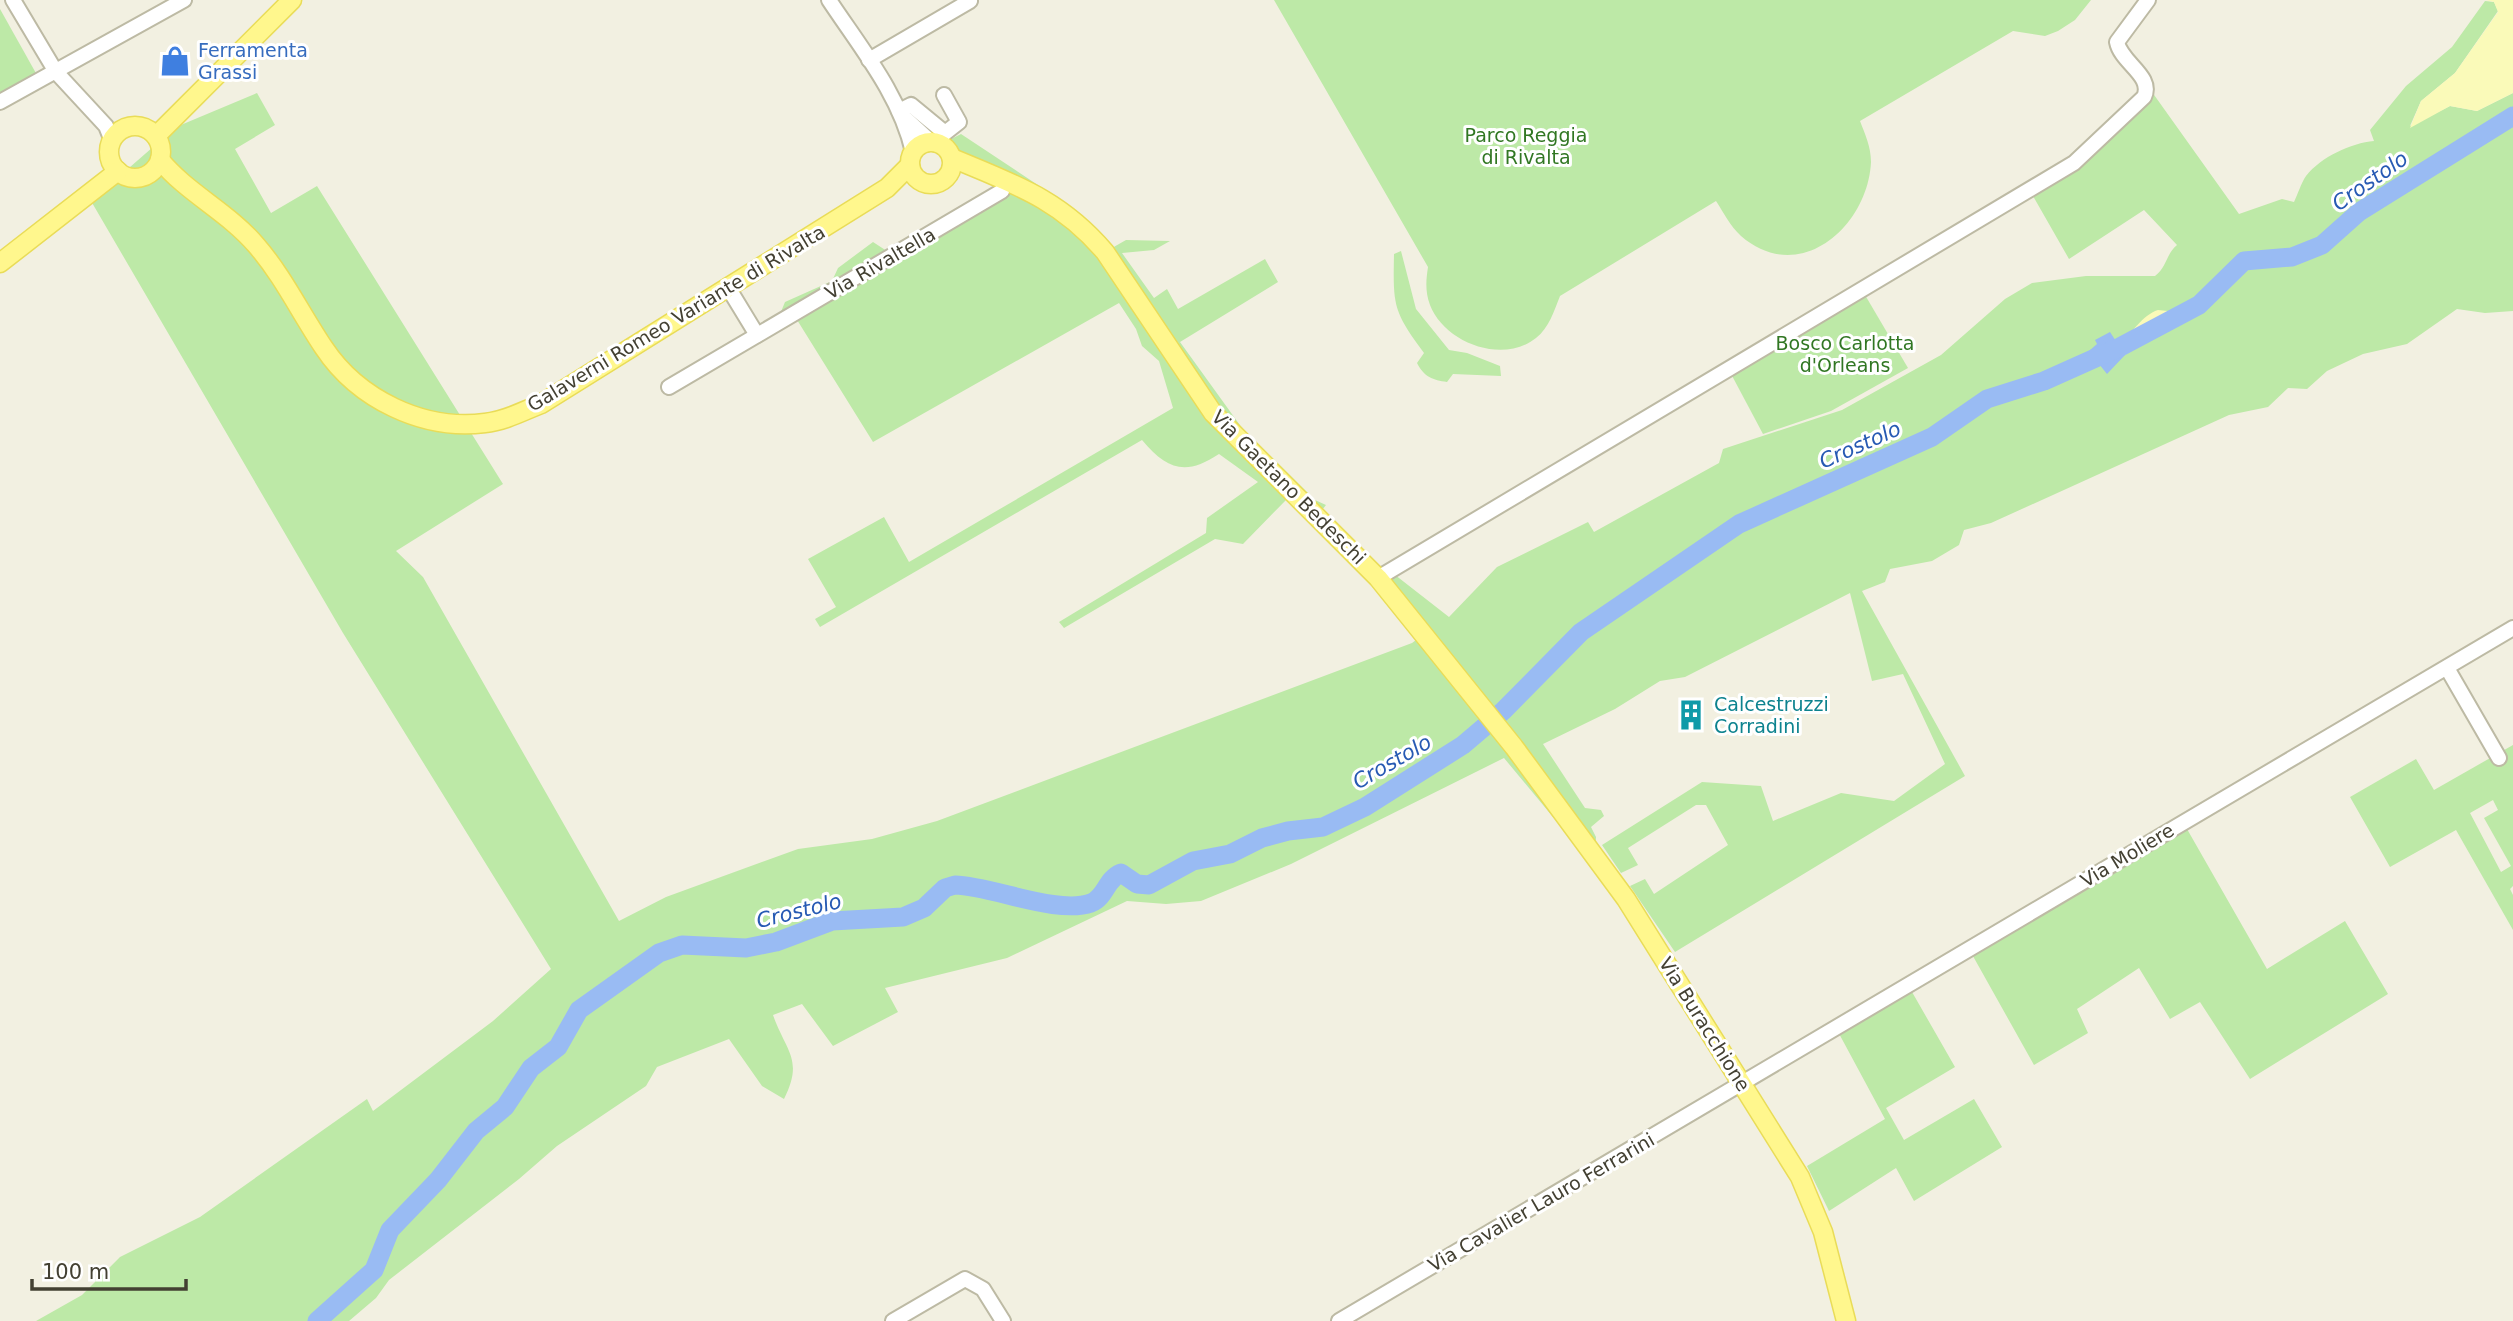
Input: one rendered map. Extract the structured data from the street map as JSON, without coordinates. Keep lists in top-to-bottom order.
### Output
{
  "streets": {
    "main road": ["Galaverni Romeo Variante di Rivalta", "Via Gaetano Bedeschi", "Via Buracchione"],
    "street": ["Via Rivaltella", "Via Moliere", "Via Cavalier Lauro Ferrarini"]
  },
  "crossings": [
    ["Via Rivaltella", "Via Gaetano Bedeschi"],
    ["Galaverni Romeo Variante di Rivalta", "Via Gaetano Bedeschi"],
    ["Via Gaetano Bedeschi", "Via Buracchione"],
    ["Via Moliere", "Via Buracchione"],
    ["Via Moliere", "Via Cavalier Lauro Ferrarini"],
    ["Via Buracchione", "Via Cavalier Lauro Ferrarini"]
  ],
  "water": ["Crostolo"],
  "parks": ["Parco Reggia di Rivalta", "Bosco Carlotta d'Orleans"],
  "places": {
    "shop": ["Ferramenta Grassi"],
    "building": ["Calcestruzzi Corradini"]
  },
  "scale_bar": "100 m"
}
